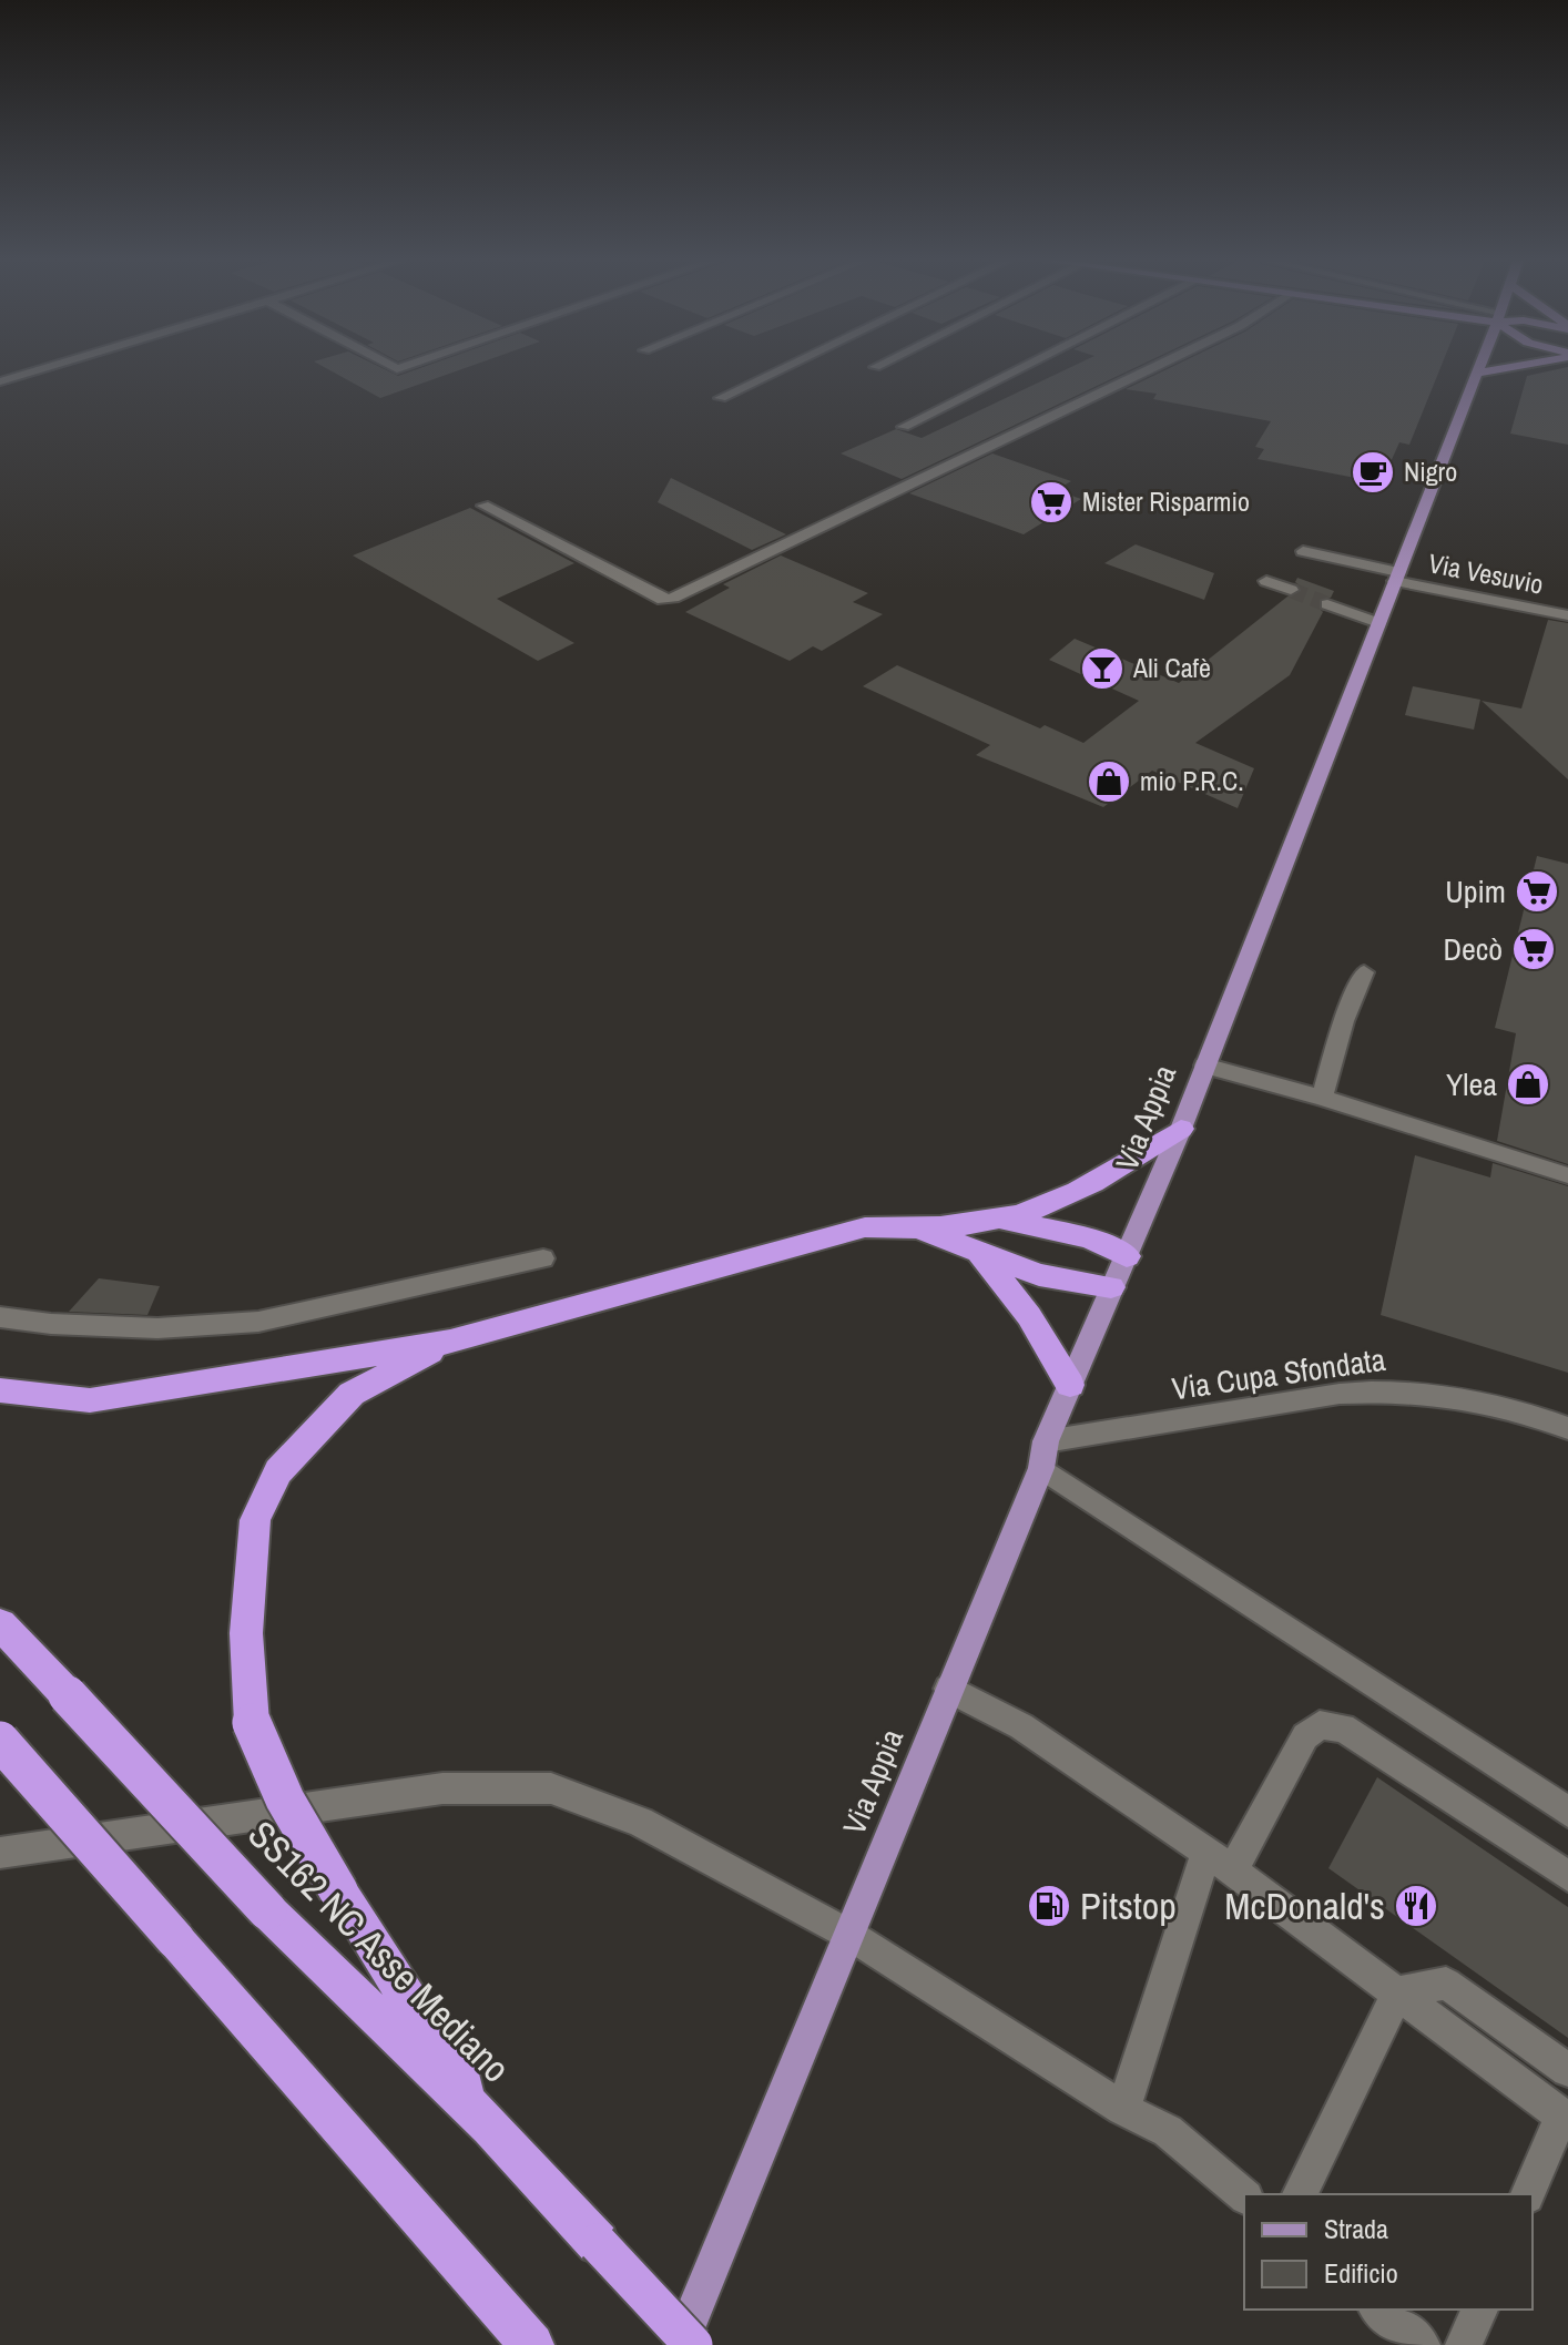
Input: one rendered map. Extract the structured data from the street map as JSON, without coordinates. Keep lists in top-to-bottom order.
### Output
{
  "streets": {
    "highway": ["SS162 NC Asse Mediano"],
    "main road": ["Via Appia"],
    "street": ["Via Vesuvio", "Via Cupa Sfondata"]
  },
  "crossings": [
    ["Via Vesuvio", "Via Appia"],
    ["Via Appia", "Via Cupa Sfondata"]
  ],
  "places": {
    "cafe": ["Nigro"],
    "supermarket": ["Mister Risparmio", "Upim", "Decò"],
    "bar": ["Ali Cafè"],
    "shop": ["mio P.R.C.", "Ylea"],
    "fuel station": ["Pitstop"],
    "restaurant": ["McDonald's"]
  },
  "legend": ["Strada", "Edificio"]
}
